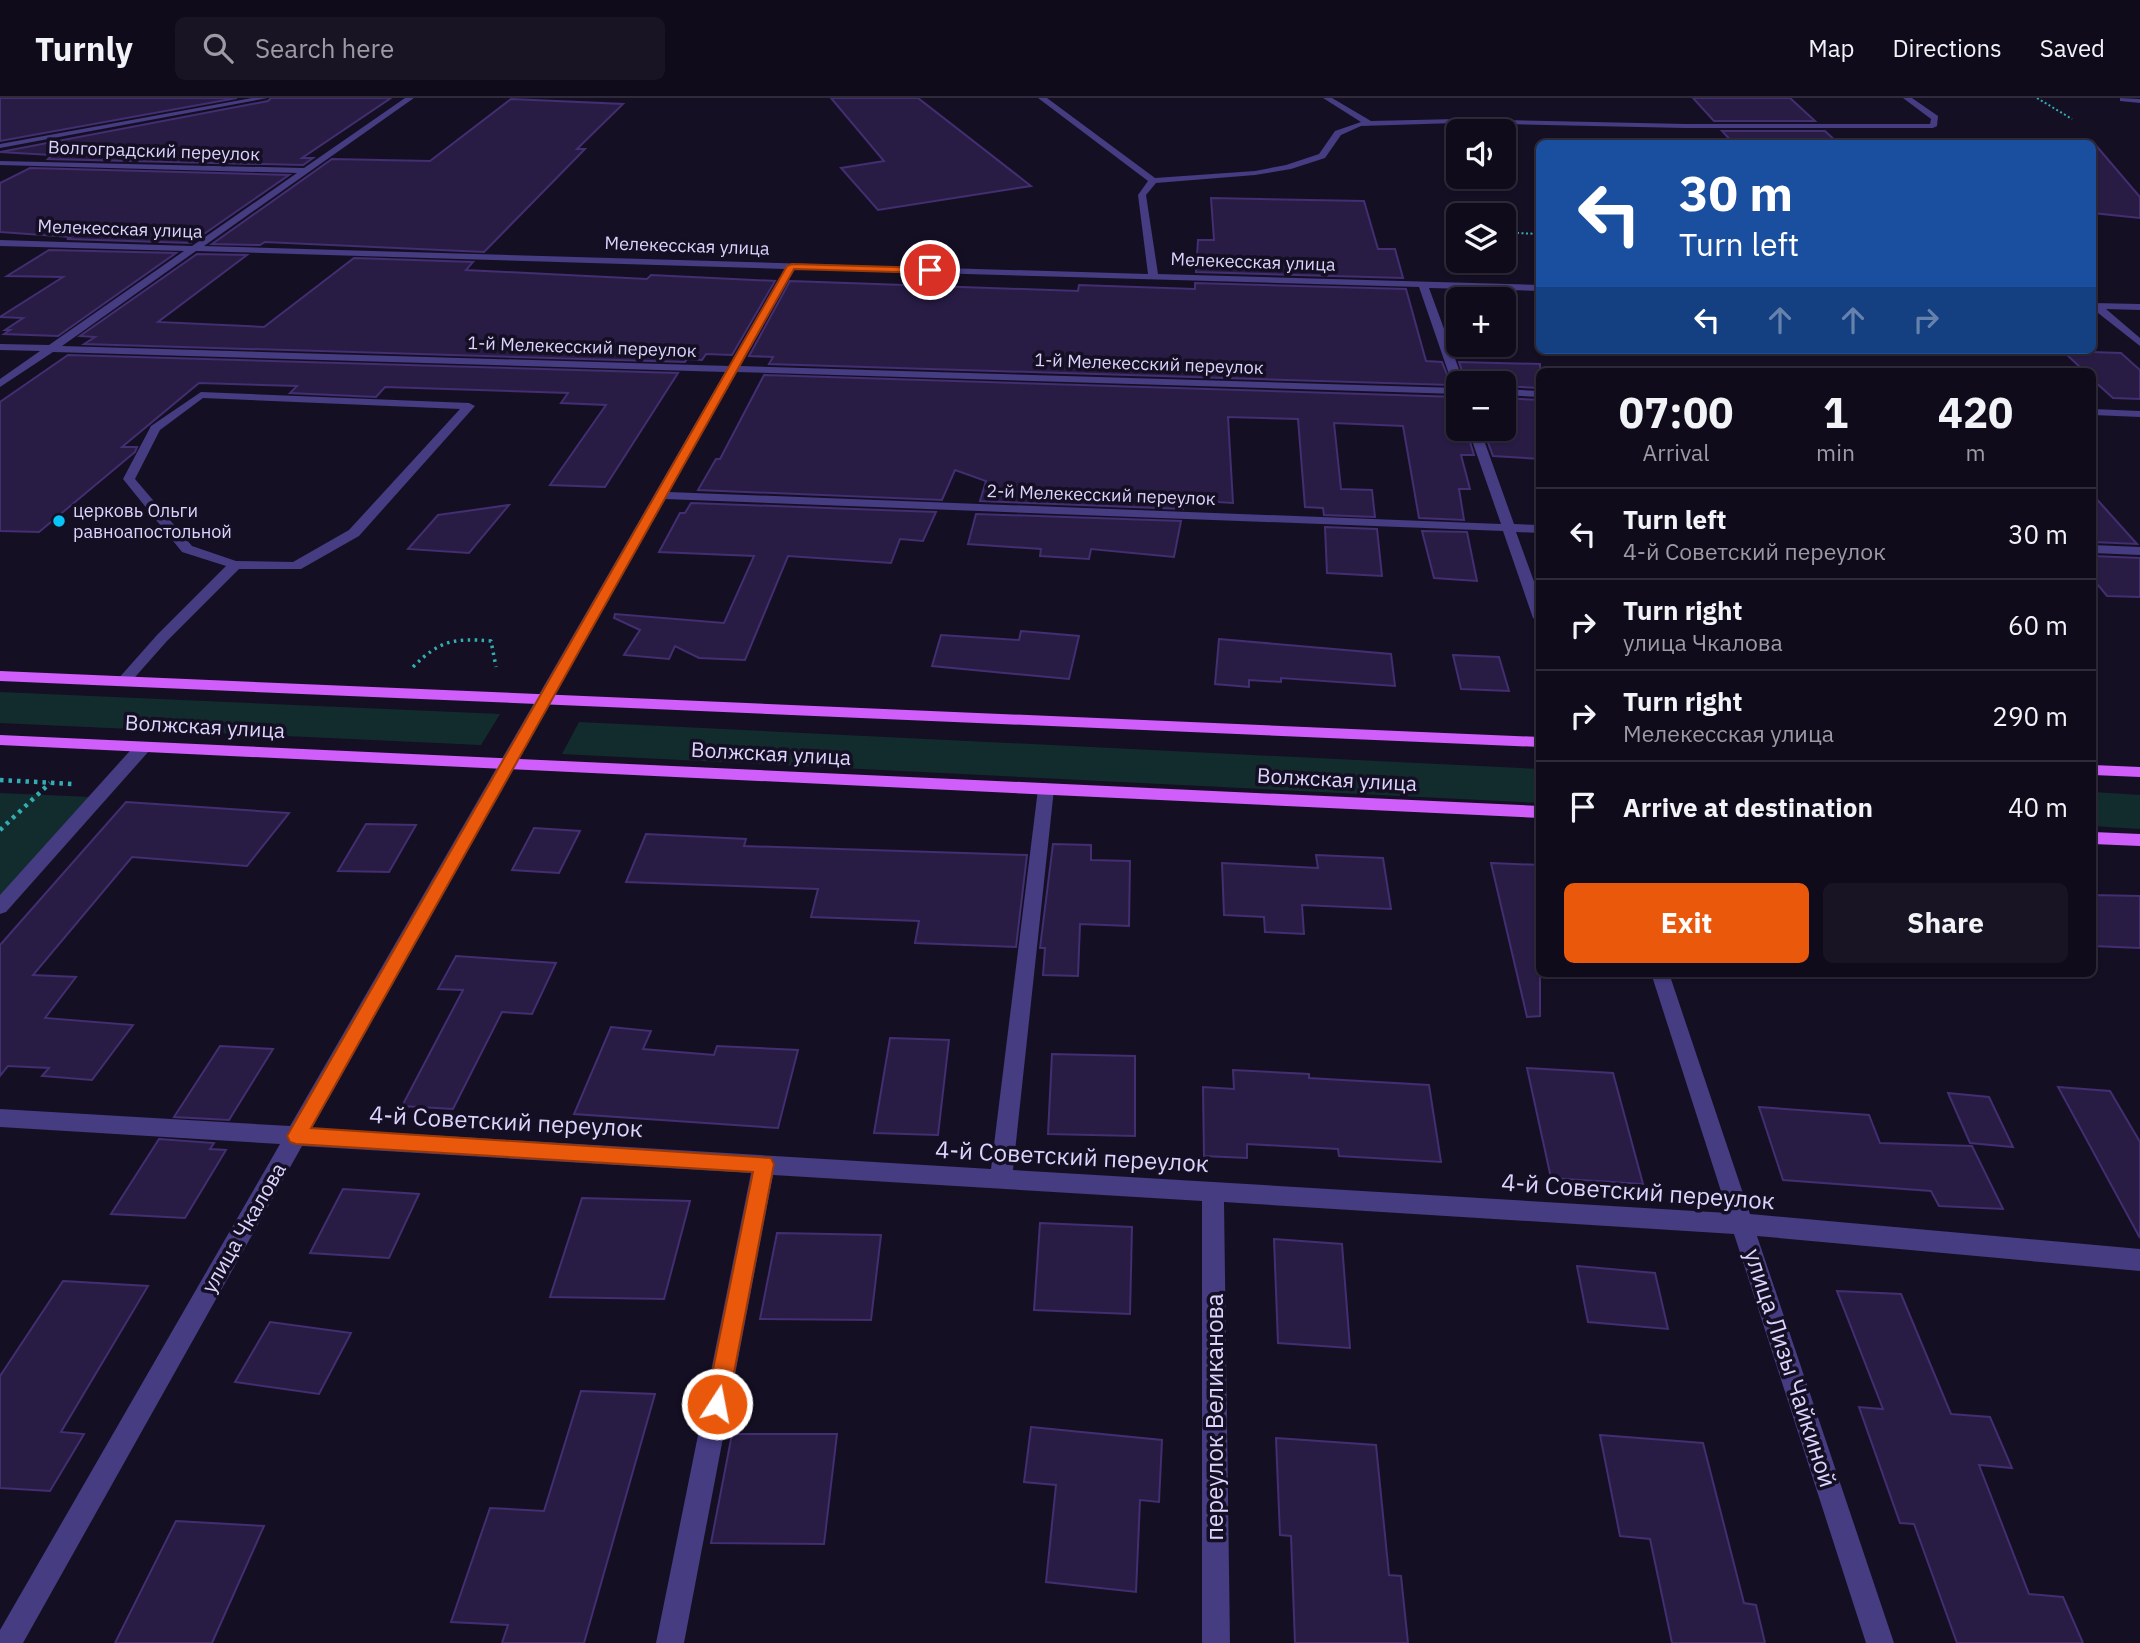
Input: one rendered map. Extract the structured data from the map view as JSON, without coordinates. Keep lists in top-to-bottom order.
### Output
{
  "streets": {
    "main road": ["Волжская улица"],
    "street": [
      "Волгоградский переулок",
      "Мелекесская улица",
      "1-й Мелекесский переулок",
      "2-й Мелекесский переулок",
      "4-й Советский переулок",
      "улица Чкалова",
      "улица Лизы Чайкиной",
      "переулок Великанова"
    ]
  },
  "crossings": [
    ["Мелекесская улица", "улица Чкалова"],
    ["1-й Мелекесский переулок", "улица Чкалова"],
    ["2-й Мелекесский переулок", "улица Чкалова"],
    ["Волжская улица", "улица Чкалова"],
    ["4-й Советский переулок", "улица Чкалова"],
    ["4-й Советский переулок", "улица Лизы Чайкиной"],
    ["4-й Советский переулок", "переулок Великанова"]
  ],
  "places": ["церковь Ольги равноапостольной"],
  "page": {
    "header": "Turnly",
    "search": "Search here",
    "nav": ["Map", "Directions", "Saved"],
    "map_buttons": ["+", "−"],
    "turn": ["30 m", "Turn left"],
    "eta": [
      "07:00",
      "Arrival",
      "1",
      "min",
      "420",
      "m"
    ],
    "list": [
      {
        "name": "Turn left",
        "note": "4-й Советский переулок",
        "value": "30 m"
      },
      {
        "name": "Turn right",
        "note": "улица Чкалова",
        "value": "60 m"
      },
      {
        "name": "Turn right",
        "note": "Мелекесская улица",
        "value": "290 m"
      },
      {
        "name": "Arrive at destination",
        "value": "40 m"
      }
    ],
    "buttons": ["Exit", "Share"]
  }
}
